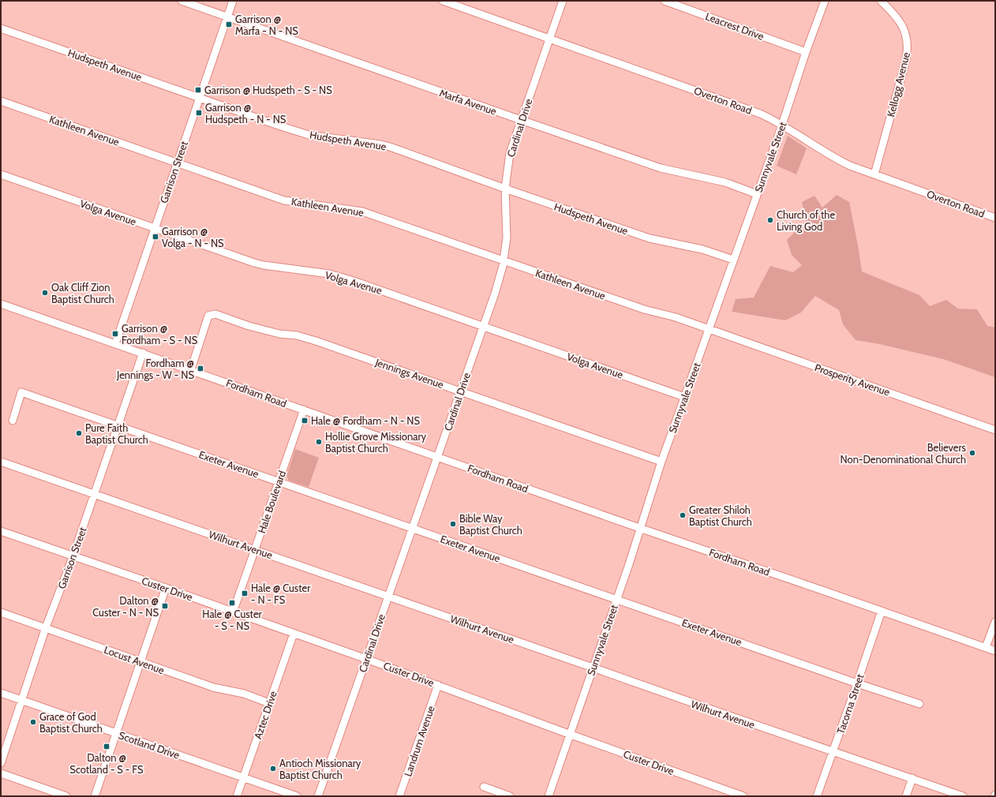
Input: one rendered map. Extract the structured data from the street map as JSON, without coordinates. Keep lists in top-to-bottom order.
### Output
{
  "streets": {
    "street": [
      "Leacrest Drive",
      "Hudspeth Avenue",
      "Kellogg Avenue",
      "Overton Road",
      "Marfa Avenue",
      "Cardinal Drive",
      "Kathleen Avenue",
      "Sunnyvale Street",
      "Garrison Street",
      "Volga Avenue",
      "Jennings Avenue",
      "Prosperity Avenue",
      "Fordham Road",
      "Exeter Avenue",
      "Hale Boulevard",
      "Wilhurt Avenue",
      "Custer Drive",
      "Locust Avenue",
      "Tacoma Street",
      "Aztec Drive",
      "Landrum Avenue",
      "Scotland Drive"
    ]
  },
  "crossings": [
    ["Leacrest Drive", "Sunnyvale Street"],
    ["Hudspeth Avenue", "Cardinal Drive"],
    ["Hudspeth Avenue", "Sunnyvale Street"],
    ["Hudspeth Avenue", "Garrison Street"],
    ["Kellogg Avenue", "Overton Road"],
    ["Overton Road", "Cardinal Drive"],
    ["Overton Road", "Sunnyvale Street"],
    ["Marfa Avenue", "Cardinal Drive"],
    ["Marfa Avenue", "Sunnyvale Street"],
    ["Marfa Avenue", "Garrison Street"],
    ["Cardinal Drive", "Kathleen Avenue"],
    ["Cardinal Drive", "Volga Avenue"],
    ["Cardinal Drive", "Jennings Avenue"],
    ["Cardinal Drive", "Fordham Road"],
    ["Cardinal Drive", "Exeter Avenue"],
    ["Cardinal Drive", "Wilhurt Avenue"],
    ["Cardinal Drive", "Custer Drive"],
    ["Kathleen Avenue", "Sunnyvale Street"],
    ["Kathleen Avenue", "Garrison Street"],
    ["Kathleen Avenue", "Prosperity Avenue"],
    ["Sunnyvale Street", "Volga Avenue"],
    ["Sunnyvale Street", "Jennings Avenue"],
    ["Sunnyvale Street", "Prosperity Avenue"],
    ["Sunnyvale Street", "Fordham Road"],
    ["Sunnyvale Street", "Exeter Avenue"],
    ["Sunnyvale Street", "Wilhurt Avenue"],
    ["Sunnyvale Street", "Custer Drive"],
    ["Garrison Street", "Volga Avenue"],
    ["Garrison Street", "Fordham Road"],
    ["Garrison Street", "Exeter Avenue"],
    ["Garrison Street", "Wilhurt Avenue"],
    ["Garrison Street", "Custer Drive"],
    ["Garrison Street", "Locust Avenue"],
    ["Garrison Street", "Scotland Drive"],
    ["Jennings Avenue", "Fordham Road"],
    ["Fordham Road", "Hale Boulevard"],
    ["Fordham Road", "Tacoma Street"],
    ["Exeter Avenue", "Hale Boulevard"],
    ["Exeter Avenue", "Tacoma Street"],
    ["Hale Boulevard", "Wilhurt Avenue"],
    ["Hale Boulevard", "Custer Drive"],
    ["Wilhurt Avenue", "Tacoma Street"],
    ["Custer Drive", "Aztec Drive"],
    ["Custer Drive", "Landrum Avenue"],
    ["Locust Avenue", "Aztec Drive"],
    ["Aztec Drive", "Scotland Drive"]
  ],
  "places": {
    "transit": [
      "Garrison @ Marfa - N - NS",
      "Garrison @ Hudspeth - S - NS",
      "Garrison @ Hudspeth - N - NS",
      "Garrison @ Volga - N - NS",
      "Garrison @ Fordham - S - NS",
      "Fordham @ Jennings - W - NS",
      "Hale @ Fordham - N - NS",
      "Hale @ Custer - N - FS",
      "Hale @ Custer - S - NS",
      "Dalton @ Custer - N - NS",
      "Dalton @ Scotland - S - FS"
    ],
    "other": [
      "Church of the Living God",
      "Oak Cliff Zion Baptist Church",
      "Pure Faith Baptist Church",
      "Hollie Grove Missionary Baptist Church",
      "Believers Non-Denominational Church",
      "Greater Shiloh Baptist Church",
      "Bible Way Baptist Church",
      "Grace of God Baptist Church",
      "Antioch Missionary Baptist Church"
    ]
  }
}
